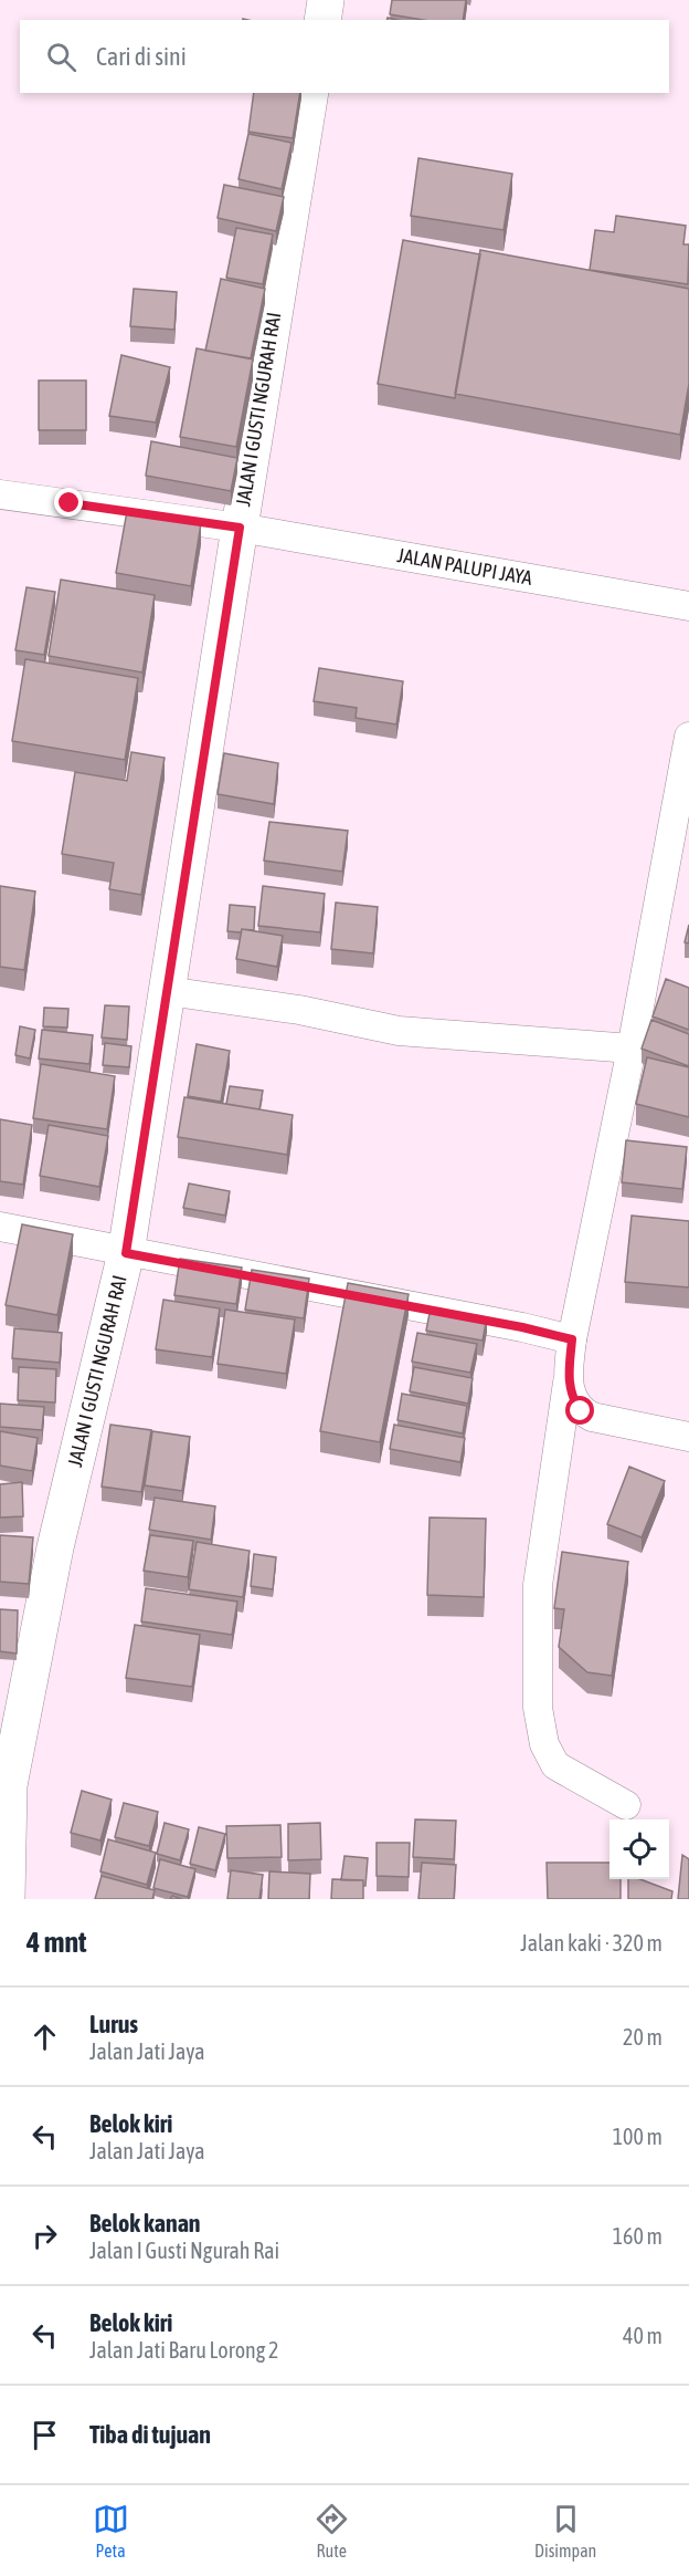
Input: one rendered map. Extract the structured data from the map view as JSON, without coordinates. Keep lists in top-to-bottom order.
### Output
{
  "streets": {
    "main road": ["JALAN I GUSTI NGURAH RAI"],
    "street": ["JALAN PALUPI JAYA"]
  },
  "crossings": [
    ["JALAN I GUSTI NGURAH RAI", "JALAN PALUPI JAYA"]
  ],
  "page": {
    "search": "Cari di sini",
    "heading": ["4 mnt", "Jalan kaki · 320 m"],
    "list": [
      ["Lurus", "Jalan Jati Jaya", "20 m"],
      ["Belok kiri", "Jalan Jati Jaya", "100 m"],
      ["Belok kanan", "Jalan I Gusti Ngurah Rai", "160 m"],
      ["Belok kiri", "Jalan Jati Baru Lorong 2", "40 m"],
      "Tiba di tujuan"
    ],
    "nav": ["Peta", "Rute", "Disimpan"]
  }
}
